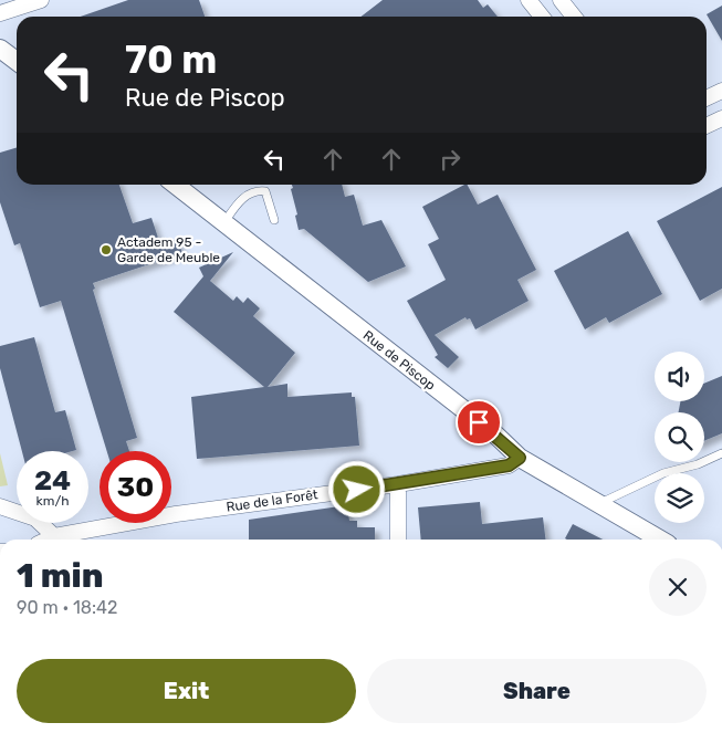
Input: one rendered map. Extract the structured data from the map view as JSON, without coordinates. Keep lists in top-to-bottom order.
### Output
{
  "streets": {
    "street": ["Rue de Piscop", "Rue de la Forêt"]
  },
  "crossings": [
    ["Rue de Piscop", "Rue de la Forêt"]
  ],
  "places": ["Actadem 95 - Garde de Meuble"],
  "page": {
    "turn": ["70 m", "Rue de Piscop"],
    "speed": "24 km/h",
    "limit": "30",
    "heading": ["1 min", "90 m · 18:42"],
    "buttons": ["Exit", "Share"]
  }
}
